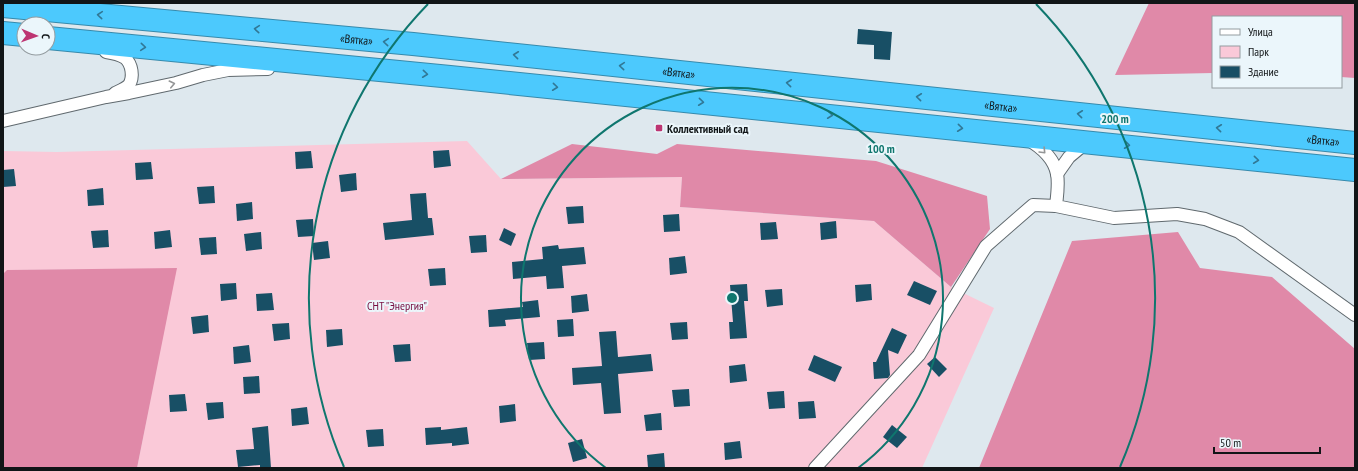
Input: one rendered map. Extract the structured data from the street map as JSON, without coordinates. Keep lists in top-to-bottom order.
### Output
{
  "streets": {
    "highway": ["«Вятка»"]
  },
  "parks": ["СНТ \"Энергия\""],
  "places": {
    "transit": ["Коллективный сад"]
  },
  "legend": ["Улица", "Парк", "Здание"],
  "scale_bar": "50 m",
  "north": "right",
  "rings": ["200 m", "100 m"]
}
